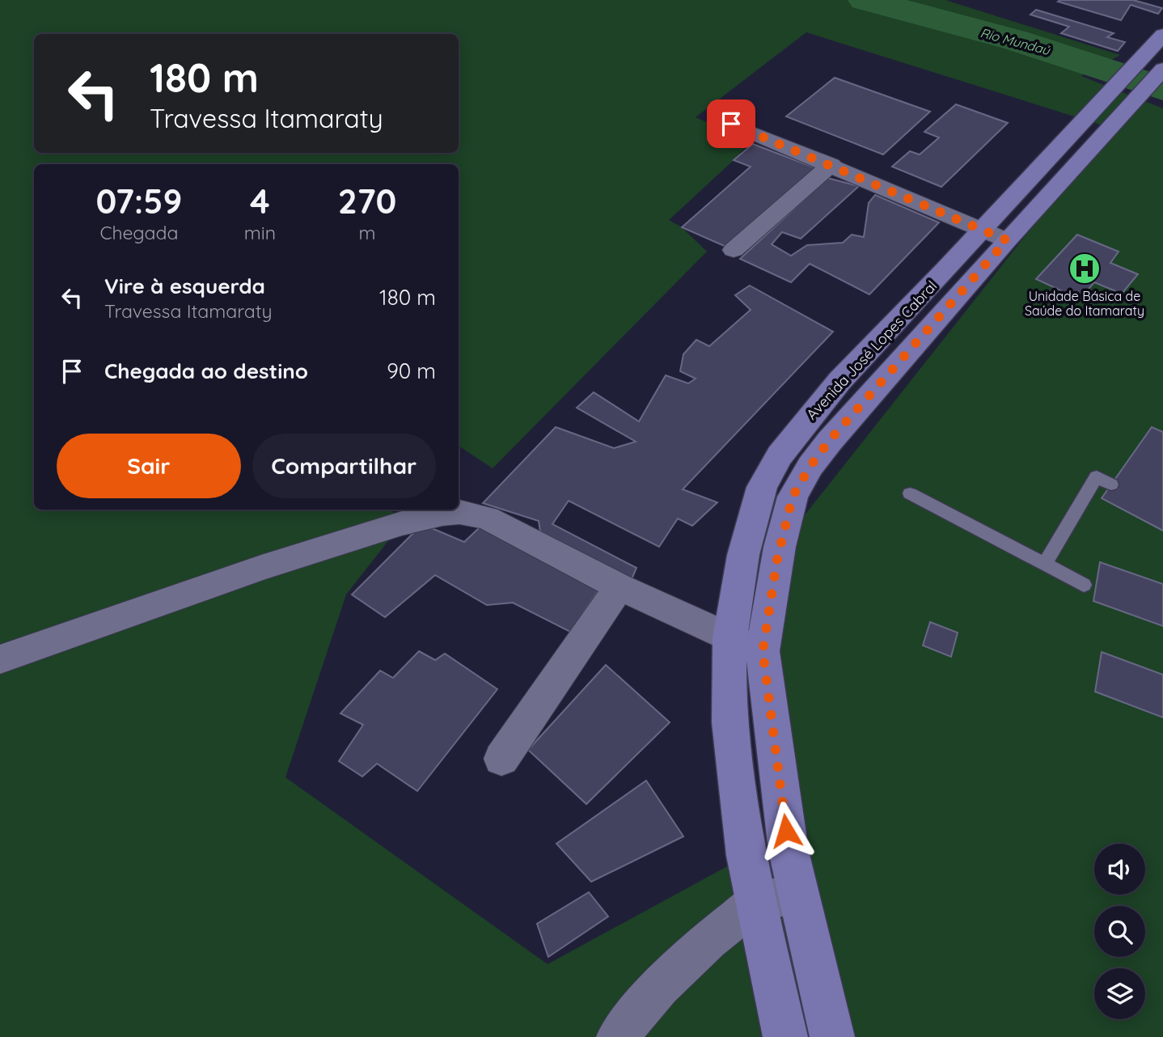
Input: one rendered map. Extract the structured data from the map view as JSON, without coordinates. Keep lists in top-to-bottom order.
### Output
{
  "streets": {
    "main road": ["Avenida José Lopes Cabral"]
  },
  "water": ["Rio Mundaú"],
  "places": {
    "hospital": ["Unidade Básica de Saúde do Itamaraty"]
  },
  "page": {
    "turn": ["180 m", "Travessa Itamaraty"],
    "eta": [
      "07:59",
      "Chegada",
      "4",
      "min",
      "270",
      "m"
    ],
    "list": [
      {
        "name": "Vire à esquerda",
        "note": "Travessa Itamaraty",
        "value": "180 m"
      },
      {
        "name": "Chegada ao destino",
        "value": "90 m"
      }
    ],
    "buttons": ["Sair", "Compartilhar"]
  }
}
